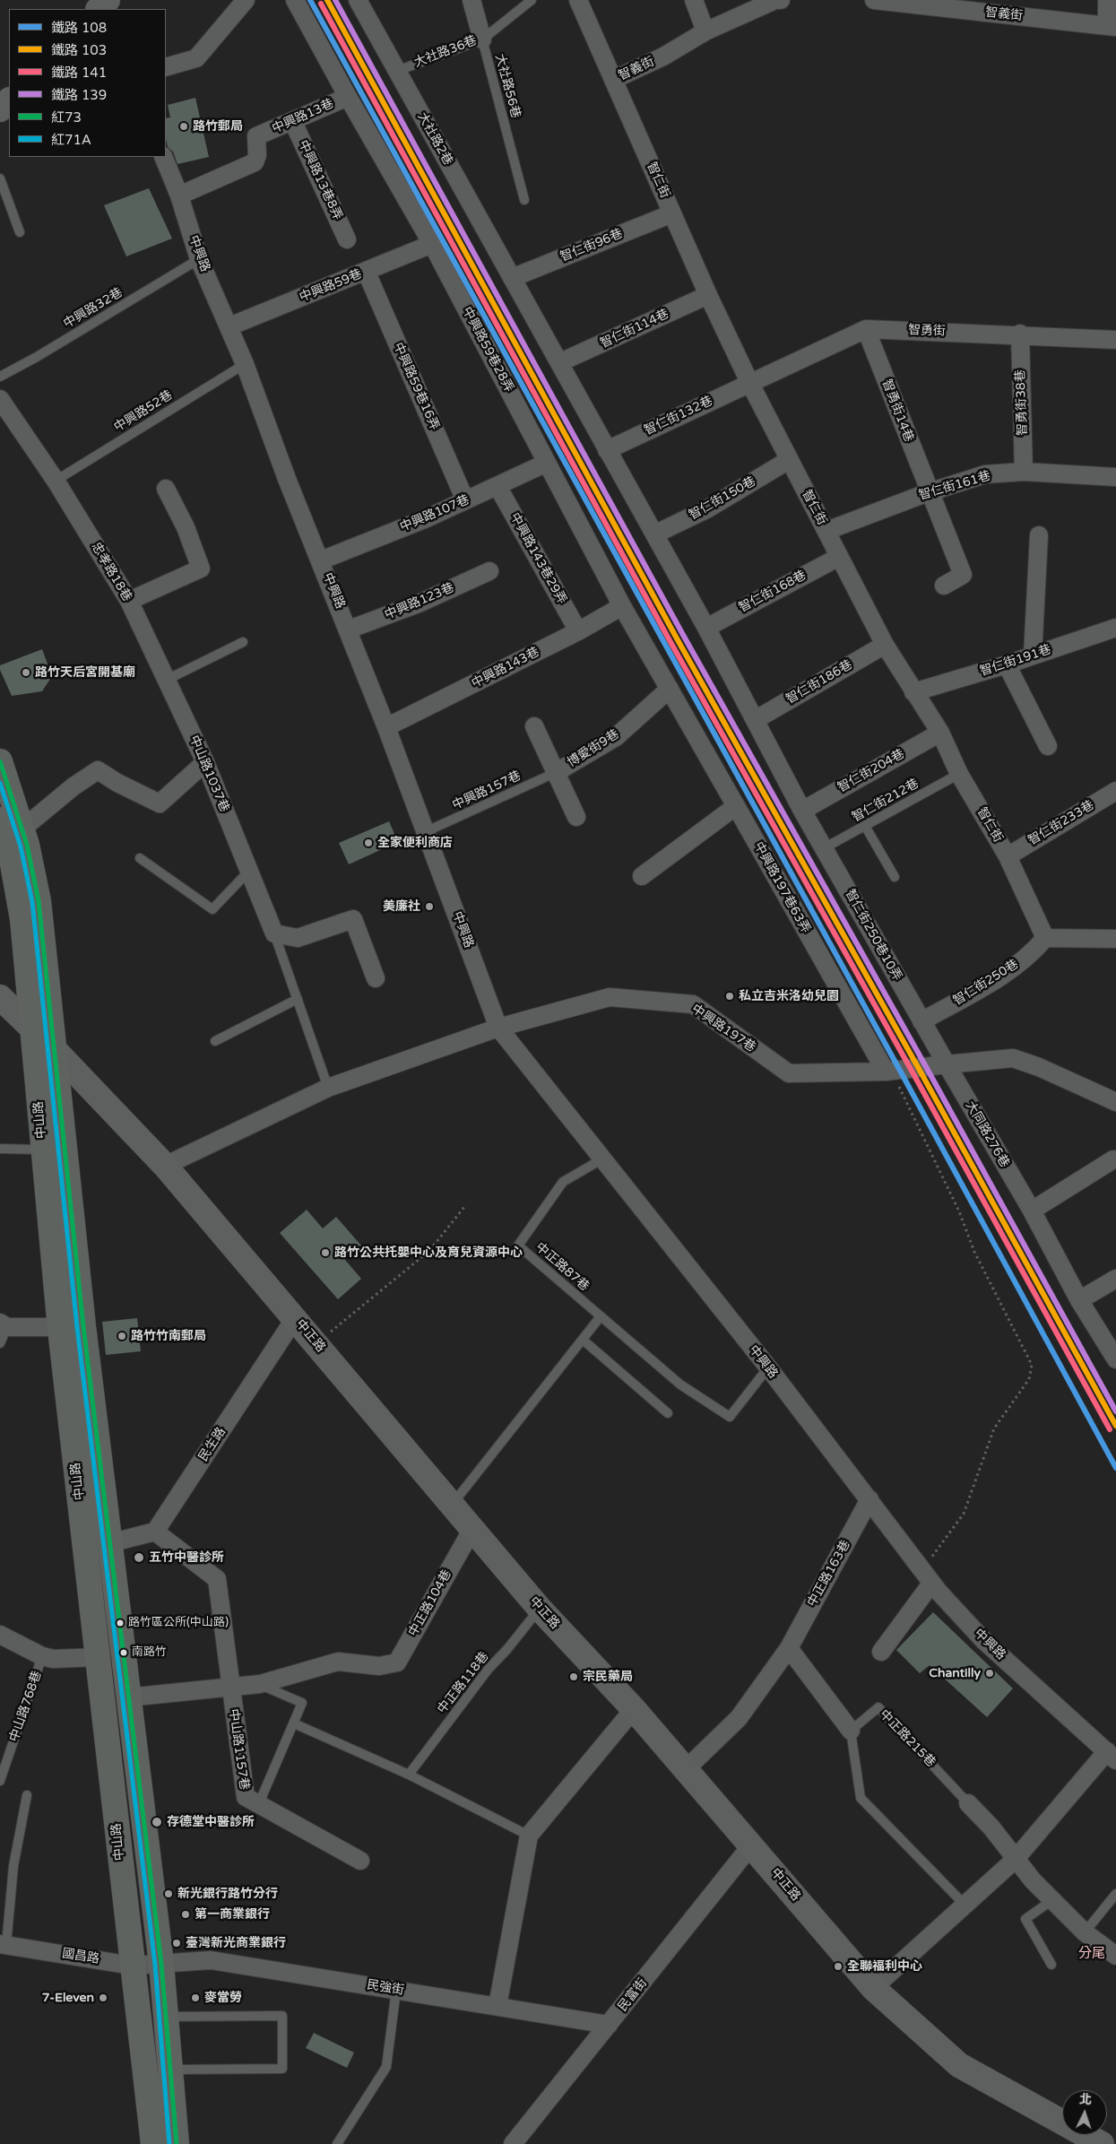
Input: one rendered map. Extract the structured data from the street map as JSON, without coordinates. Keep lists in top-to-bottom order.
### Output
{
  "streets": {
    "main road": ["中山路"],
    "street": [
      "智義街",
      "大社路36巷",
      "中興路13巷",
      "大社路2巷",
      "中興路13巷8弄",
      "智仁街",
      "智仁街96巷",
      "中興路",
      "中興路59巷",
      "智仁街114巷",
      "智勇街",
      "中興路59巷28弄",
      "中興路59巷16弄",
      "智勇街38巷",
      "智勇街14巷",
      "智仁街132巷",
      "智仁街161巷",
      "智仁街150巷",
      "中興路107巷",
      "中興路143巷29弄",
      "忠孝路18巷",
      "智仁街168巷",
      "中興路123巷",
      "智仁街191巷",
      "中興路143巷",
      "智仁街186巷",
      "博愛街9巷",
      "智仁街204巷",
      "中山路1037巷",
      "智仁街233巷",
      "中興路197巷63弄",
      "智仁街250巷10弄",
      "智仁街250巷",
      "中興路197巷",
      "大同路276巷",
      "中正路",
      "民生路",
      "中正路163巷",
      "中正路104巷",
      "中山路768巷",
      "中正路215巷",
      "中山路1157巷",
      "國昌路",
      "民強街",
      "民富街"
    ],
    "lane": [
      "大社路56巷",
      "中興路32巷",
      "中興路52巷",
      "中興路157巷",
      "智仁街212巷",
      "中正路87巷",
      "中正路118巷"
    ]
  },
  "crossings": [
    ["智義街", "智仁街"],
    ["大社路36巷", "大社路56巷"],
    ["大社路36巷", "大社路2巷"],
    ["中興路13巷", "中興路13巷8弄"],
    ["中興路13巷", "中興路"],
    ["中興路13巷", "中興路59巷28弄"],
    ["大社路2巷", "智仁街96巷"],
    ["大社路2巷", "智仁街114巷"],
    ["大社路2巷", "智仁街132巷"],
    ["大社路2巷", "智仁街150巷"],
    ["大社路2巷", "智仁街250巷10弄"],
    ["智仁街", "智仁街96巷"],
    ["智仁街", "智仁街114巷"],
    ["智仁街", "智勇街"],
    ["智仁街", "智仁街132巷"],
    ["智仁街", "智仁街161巷"],
    ["智仁街", "智仁街150巷"],
    ["智仁街", "智仁街168巷"],
    ["智仁街", "智仁街191巷"],
    ["智仁街", "智仁街186巷"],
    ["智仁街", "智仁街204巷"],
    ["智仁街", "智仁街212巷"],
    ["智仁街", "智仁街233巷"],
    ["智仁街", "智仁街250巷"],
    ["中興路", "中興路59巷"],
    ["中興路", "中興路32巷"],
    ["中興路", "中興路52巷"],
    ["中興路", "中興路107巷"],
    ["中興路", "中興路123巷"],
    ["中興路", "中興路143巷"],
    ["中興路", "中興路157巷"],
    ["中興路", "中興路197巷"],
    ["中興路", "中正路87巷"],
    ["中興路", "中正路163巷"],
    ["中興路59巷", "中興路59巷28弄"],
    ["中興路59巷", "中興路59巷16弄"],
    ["智勇街", "智勇街38巷"],
    ["智勇街", "智勇街14巷"],
    ["智勇街", "智仁街132巷"],
    ["中興路59巷28弄", "中興路107巷"],
    ["中興路59巷28弄", "中興路143巷"],
    ["中興路59巷16弄", "中興路107巷"],
    ["智勇街38巷", "智仁街161巷"],
    ["智勇街14巷", "智仁街161巷"],
    ["中興路52巷", "忠孝路18巷"],
    ["智仁街150巷", "智仁街250巷10弄"],
    ["中興路107巷", "中興路143巷29弄"],
    ["中興路143巷29弄", "中興路143巷"],
    ["忠孝路18巷", "中山路1037巷"],
    ["智仁街168巷", "智仁街250巷10弄"],
    ["智仁街186巷", "智仁街250巷10弄"],
    ["博愛街9巷", "中興路157巷"],
    ["智仁街204巷", "智仁街250巷10弄"],
    ["智仁街212巷", "智仁街250巷10弄"],
    ["中興路197巷63弄", "中興路197巷"],
    ["智仁街250巷10弄", "智仁街250巷"],
    ["智仁街250巷10弄", "中興路197巷"],
    ["智仁街250巷10弄", "大同路276巷"],
    ["中興路197巷", "大同路276巷"],
    ["中山路", "中正路"],
    ["中山路", "中山路768巷"],
    ["中山路", "中山路1157巷"],
    ["中山路", "國昌路"],
    ["中山路", "民強街"],
    ["中正路", "民生路"],
    ["中正路", "中正路163巷"],
    ["中正路", "中正路104巷"],
    ["中正路", "中正路118巷"],
    ["中正路", "民富街"],
    ["民生路", "中山路1157巷"],
    ["中正路104巷", "中山路1157巷"],
    ["國昌路", "民強街"],
    ["民強街", "民富街"]
  ],
  "districts": ["分尾"],
  "places": [
    "路竹郵局",
    "路竹天后宮開基廟",
    "全家便利商店",
    "美廉社",
    "私立吉米洛幼兒園",
    "路竹公共托嬰中心及育兒資源中心",
    "路竹竹南郵局",
    "五竹中醫診所",
    "路竹區公所(中山路)",
    "南路竹",
    "Chantilly",
    "宗民藥局",
    "存德堂中醫診所",
    "新光銀行路竹分行",
    "第一商業銀行",
    "臺灣新光商業銀行",
    "全聯福利中心",
    "7-Eleven",
    "麥當勞"
  ],
  "lines": [
    "rail line 108",
    "rail line 103",
    "rail line 139",
    "rail line 141",
    "transit line 紅73",
    "transit line 紅71A"
  ],
  "legend": [
    "鐵路 108",
    "鐵路 103",
    "鐵路 141",
    "鐵路 139",
    "紅73",
    "紅71A"
  ],
  "north": "top"
}
